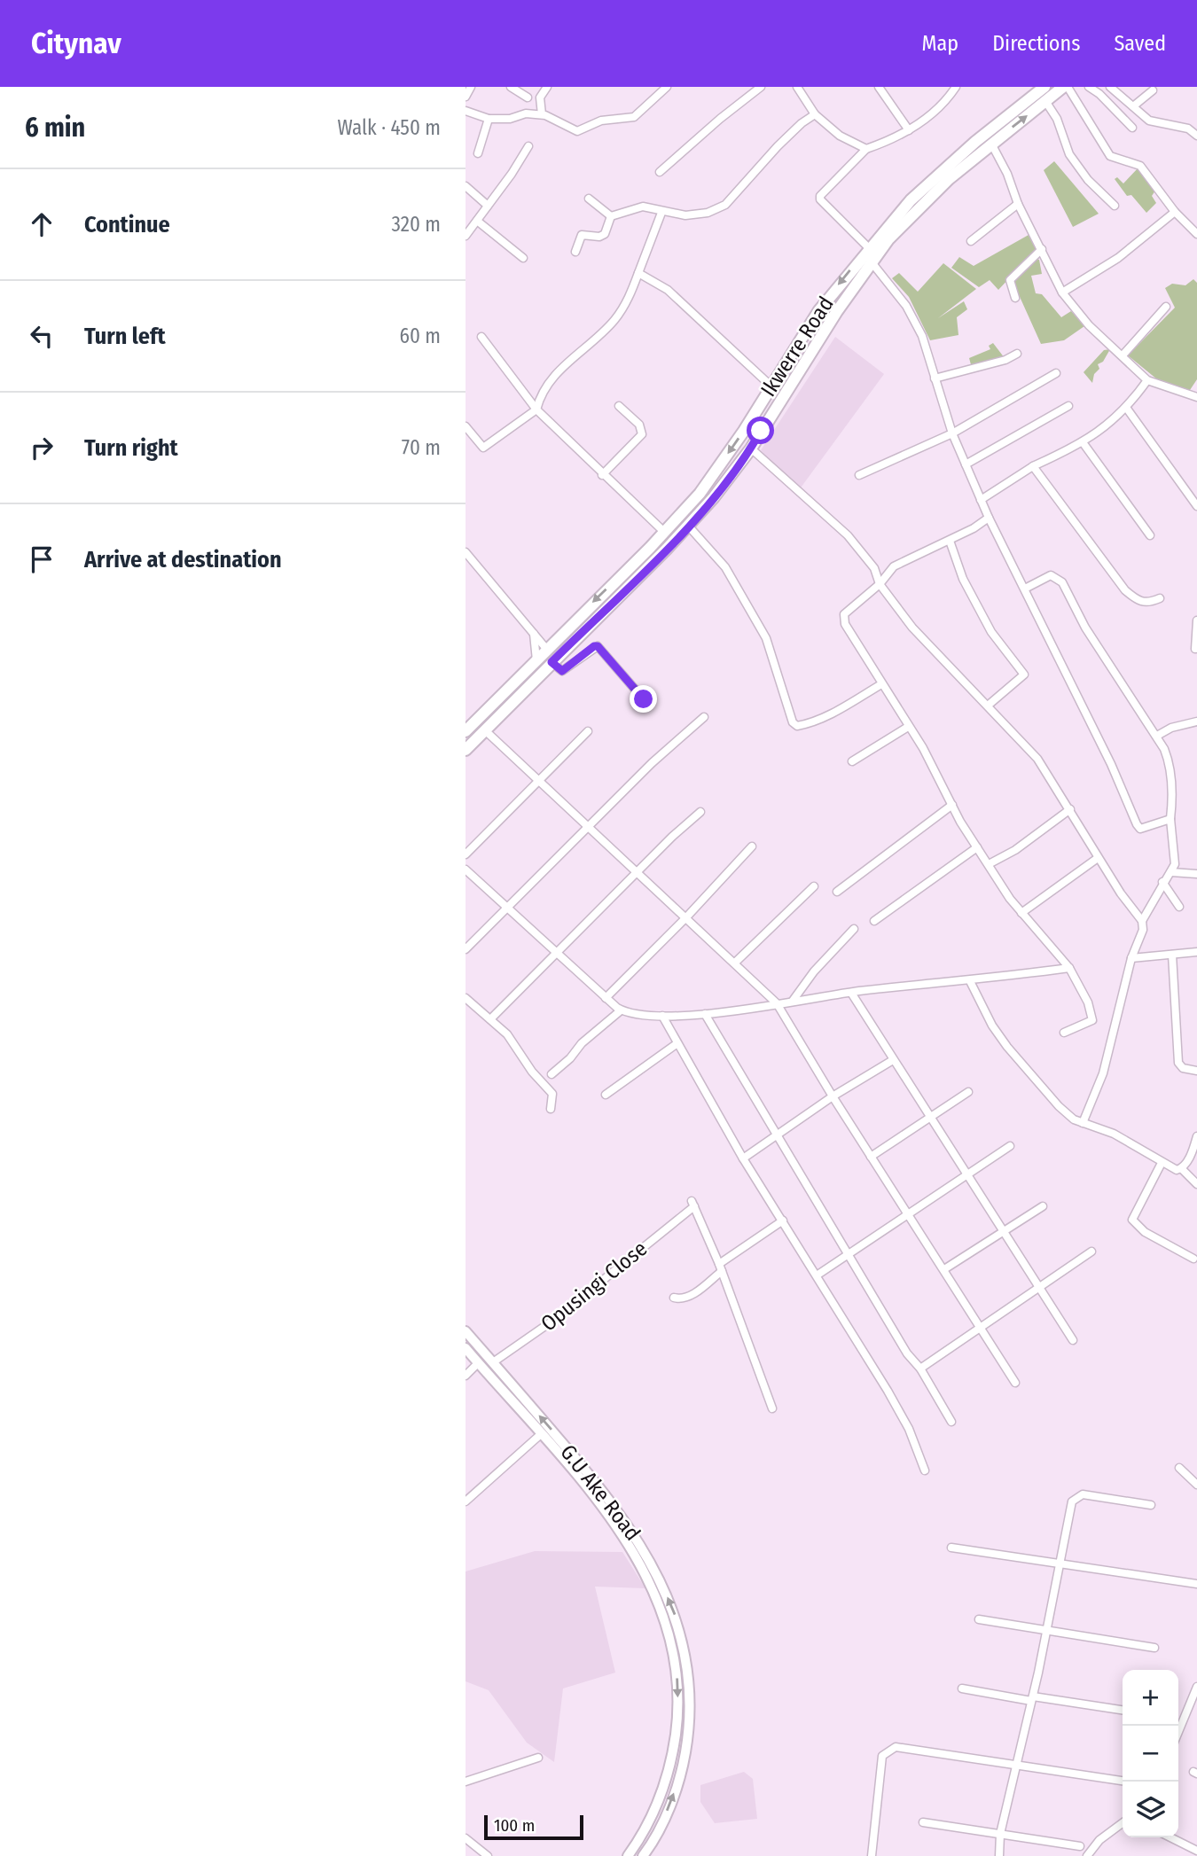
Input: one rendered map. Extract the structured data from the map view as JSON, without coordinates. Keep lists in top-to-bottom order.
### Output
{
  "streets": {
    "main road": ["Ikwerre Road", "G.U Ake Road"],
    "street": ["Opusingi Close"]
  },
  "crossings": [
    ["Opusingi Close", "G.U Ake Road"]
  ],
  "scale_bar": "100 m",
  "page": {
    "header": "Citynav",
    "nav": ["Map", "Directions", "Saved"],
    "heading": ["6 min", "Walk · 450 m"],
    "list": [
      ["Continue", "320 m"],
      ["Turn left", "60 m"],
      ["Turn right", "70 m"],
      "Arrive at destination"
    ],
    "map_buttons": ["+", "−"],
    "scale": "100 m"
  }
}
